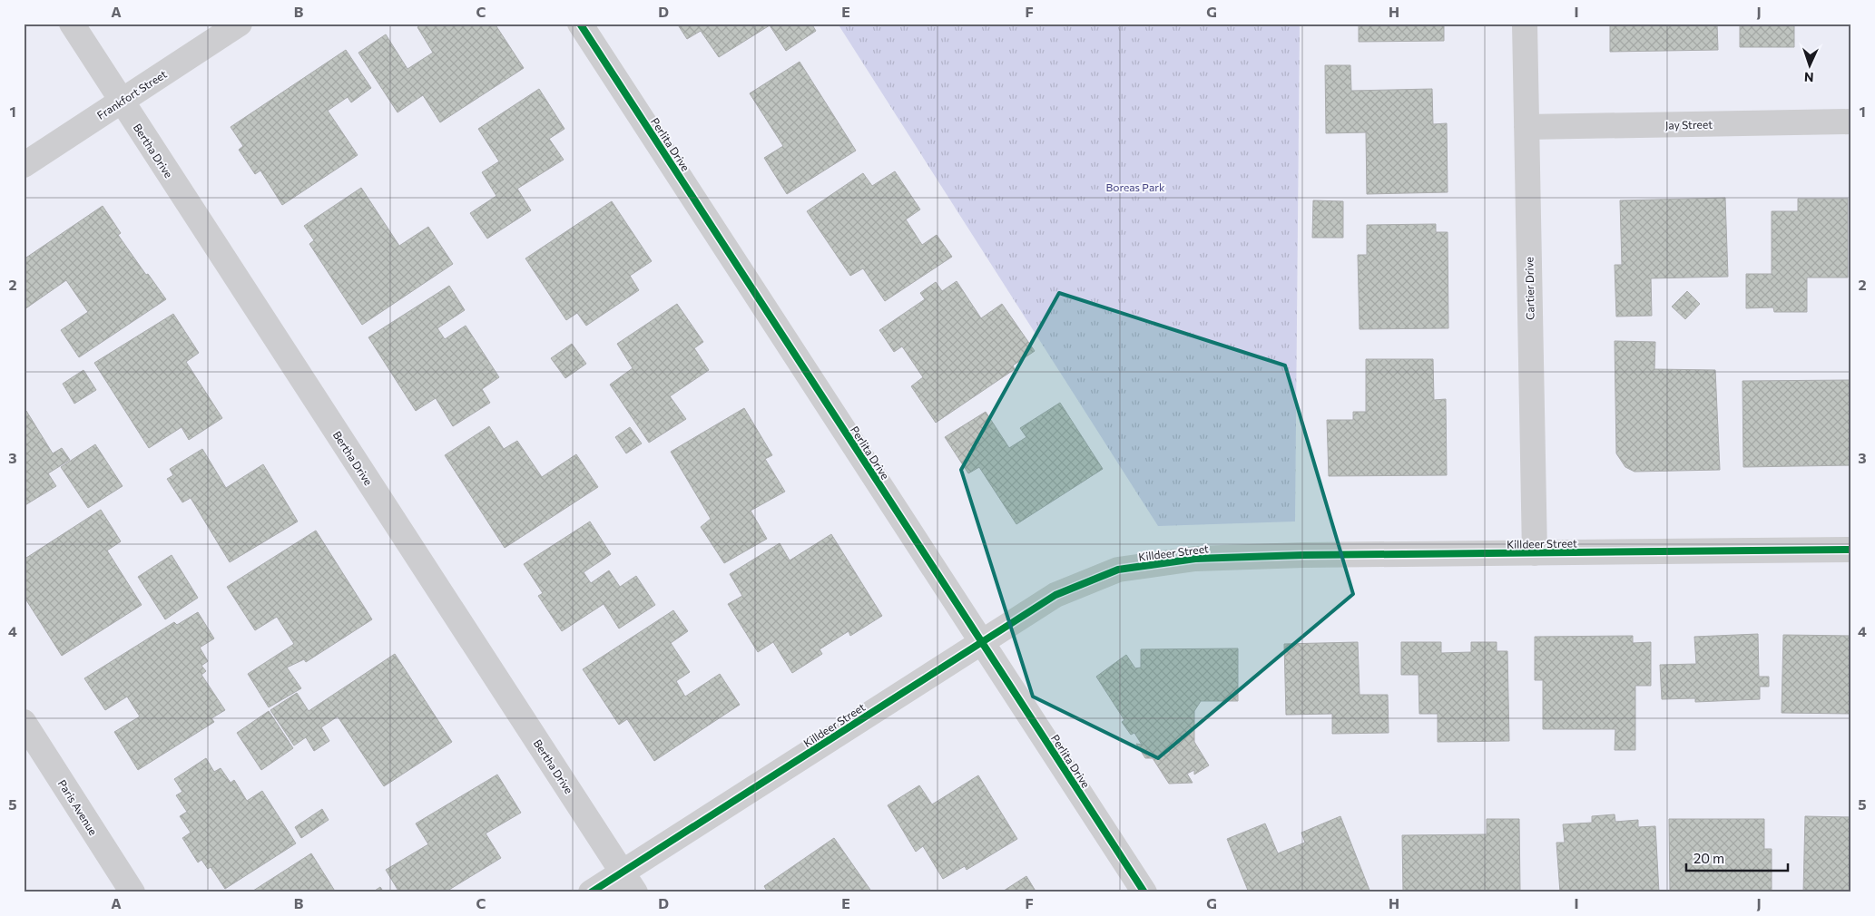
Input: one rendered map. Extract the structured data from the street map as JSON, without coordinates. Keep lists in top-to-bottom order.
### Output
{
  "streets": {
    "street": [
      "Frankfort Street",
      "Jay Street",
      "Perlita Drive",
      "Bertha Drive",
      "Cartier Drive",
      "Killdeer Street",
      "Paris Avenue"
    ]
  },
  "crossings": [
    ["Frankfort Street", "Bertha Drive"],
    ["Jay Street", "Cartier Drive"],
    ["Perlita Drive", "Killdeer Street"],
    ["Bertha Drive", "Killdeer Street"],
    ["Cartier Drive", "Killdeer Street"]
  ],
  "parks": ["Boreas Park"],
  "scale_bar": "20 m",
  "north": "bottom",
  "grid": {
    "columns": [
      "A",
      "B",
      "C",
      "D",
      "E",
      "F",
      "G",
      "H",
      "I",
      "J"
    ],
    "rows": [
      "1",
      "2",
      "3",
      "4",
      "5"
    ]
  }
}
